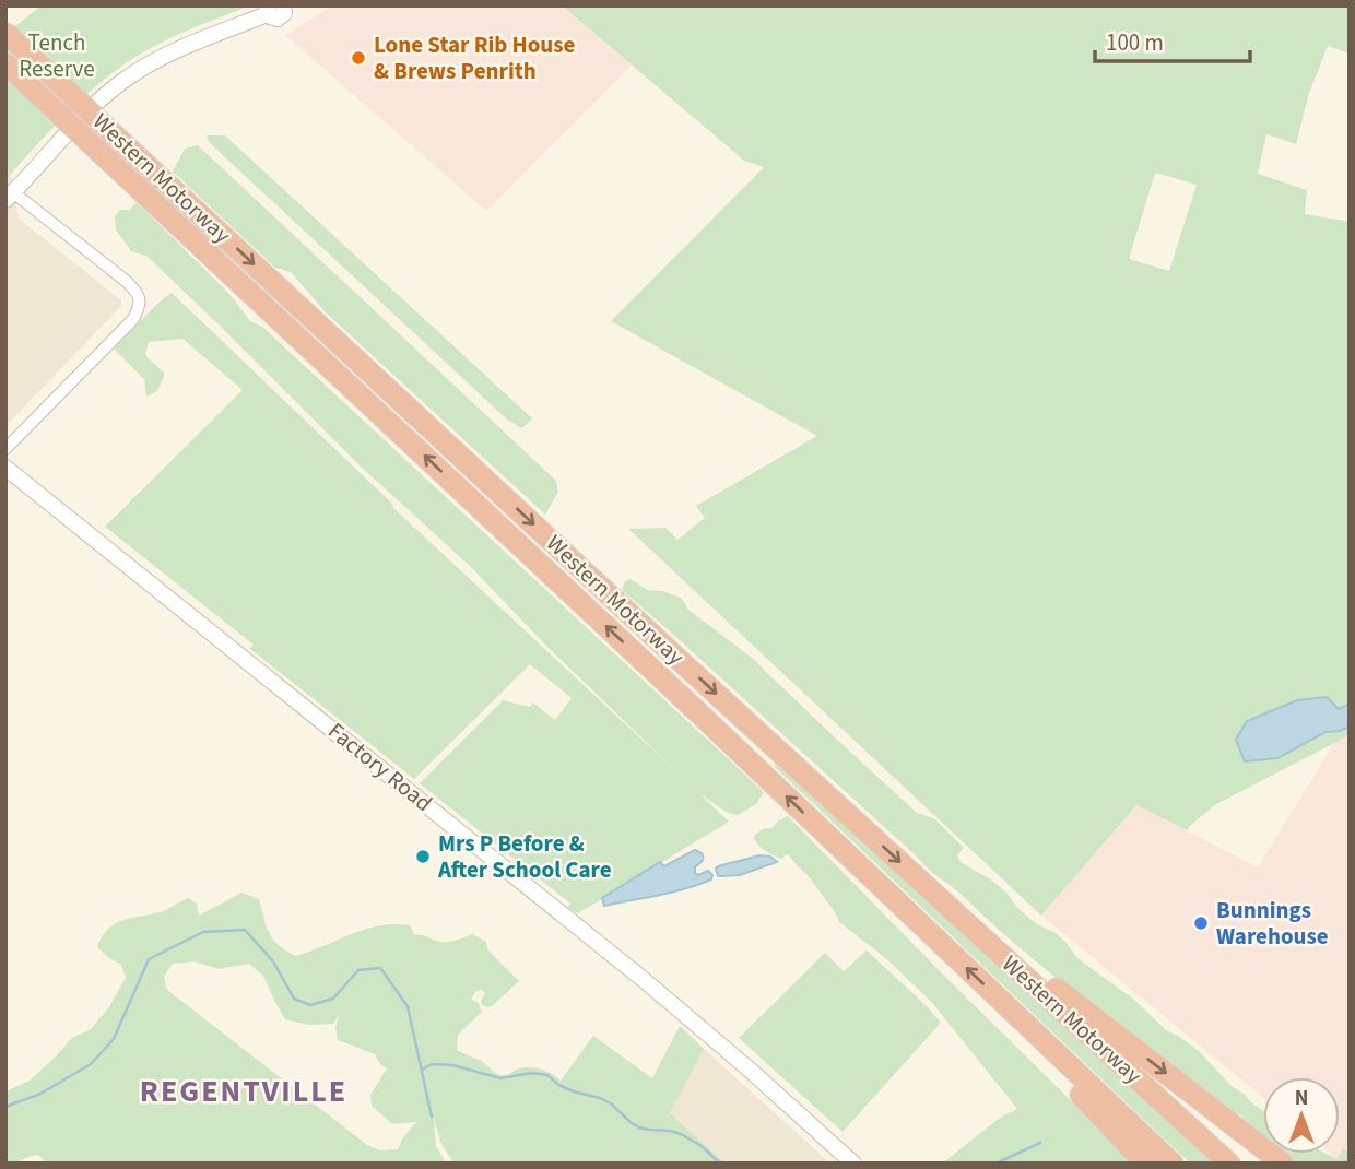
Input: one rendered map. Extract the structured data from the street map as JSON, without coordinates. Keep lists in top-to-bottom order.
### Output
{
  "streets": {
    "highway": ["Western Motorway"],
    "street": ["Factory Road"]
  },
  "districts": ["REGENTVILLE"],
  "parks": ["Tench Reserve"],
  "places": ["Lone Star Rib House & Brews Penrith", "Mrs P Before & After School Care", "Bunnings Warehouse"],
  "scale_bar": "100 m",
  "north": "top"
}
